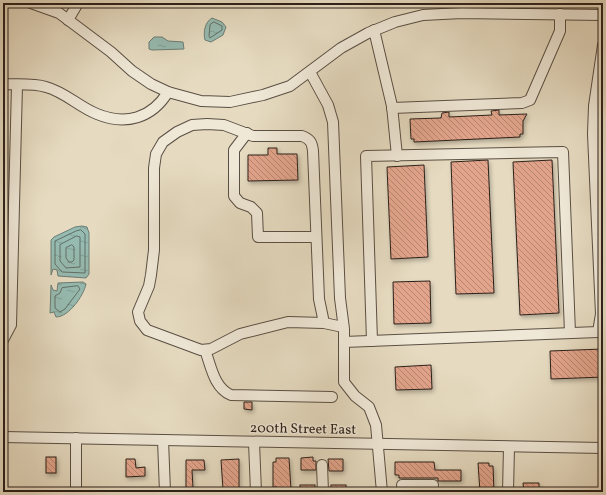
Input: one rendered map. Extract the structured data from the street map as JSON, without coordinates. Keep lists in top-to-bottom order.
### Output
{
  "streets": {
    "street": ["200th Street East"]
  }
}
